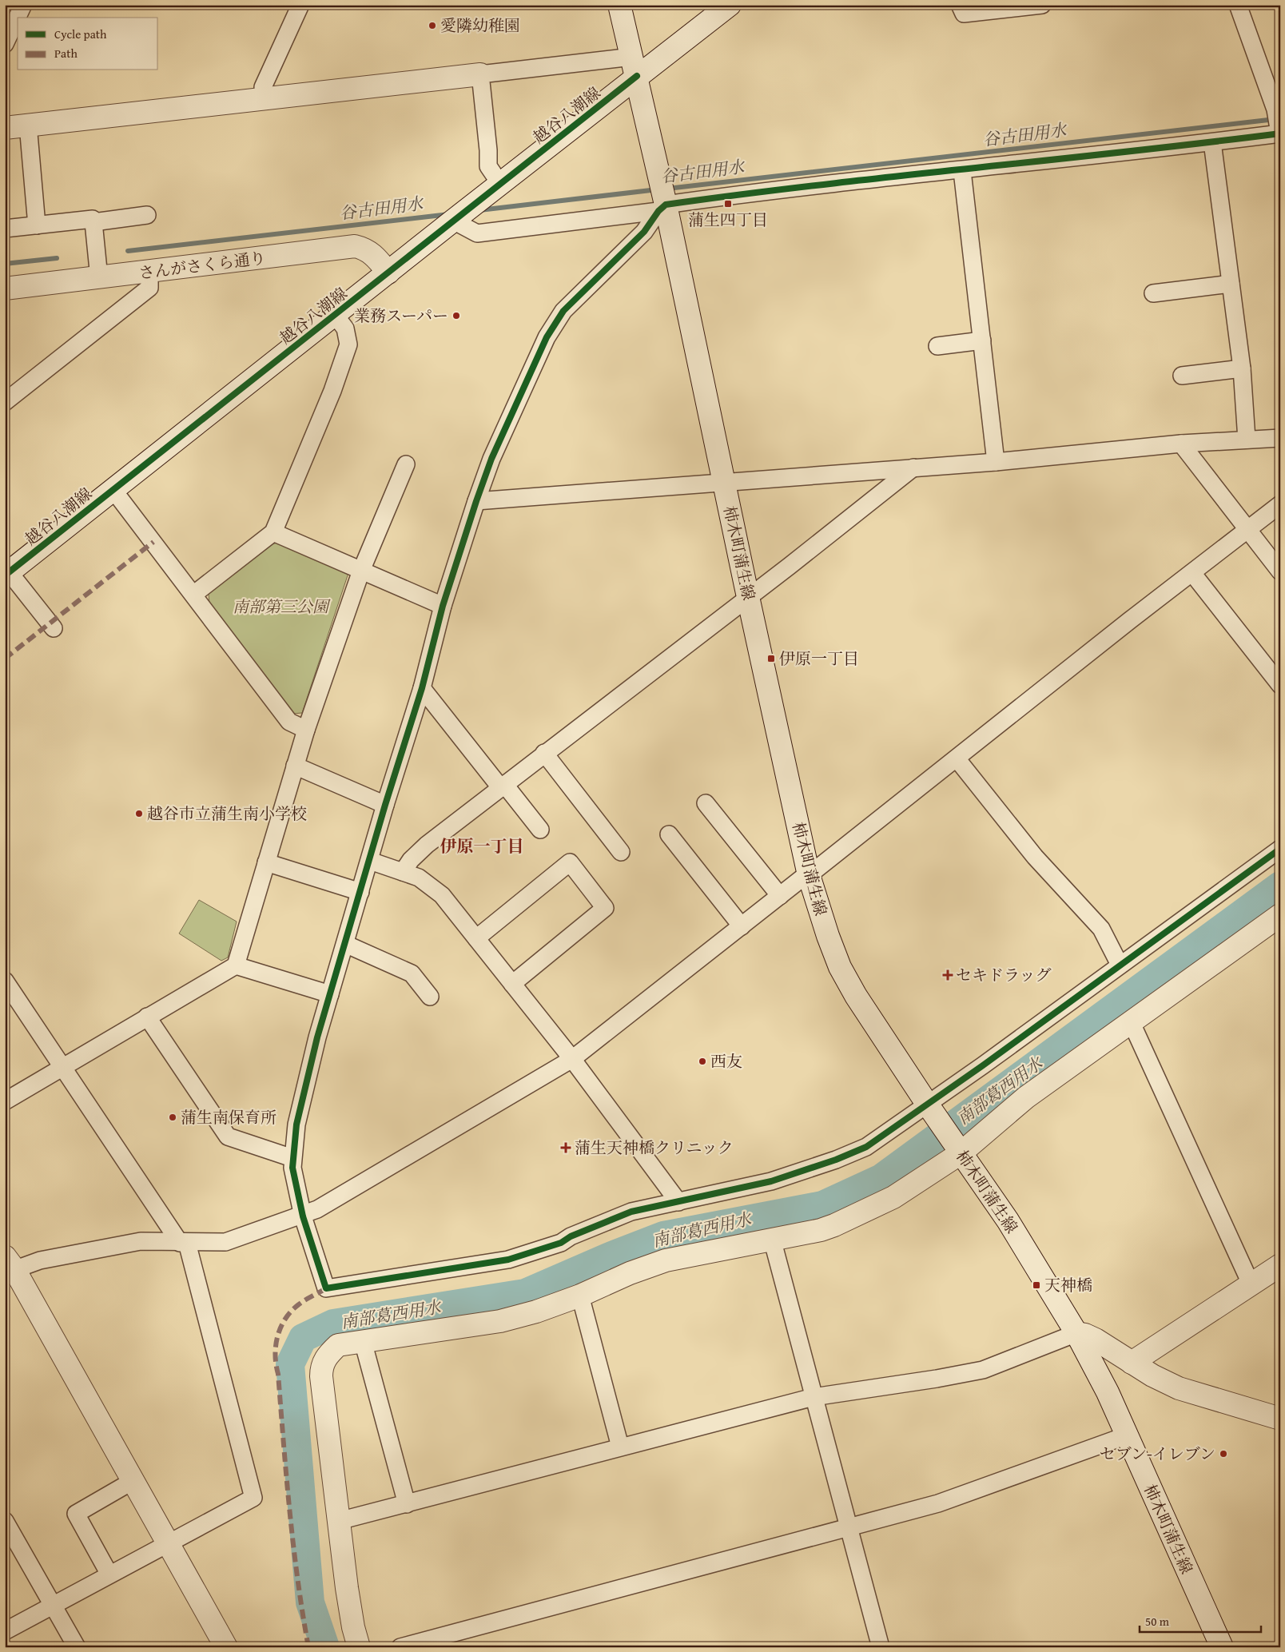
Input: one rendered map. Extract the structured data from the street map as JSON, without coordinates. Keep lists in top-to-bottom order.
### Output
{
  "streets": {
    "street": ["越谷八潮線", "さんがさくら通り", "柿木町蒲生線"]
  },
  "crossings": [
    ["越谷八潮線", "さんがさくら通り"],
    ["越谷八潮線", "柿木町蒲生線"]
  ],
  "districts": ["伊原一丁目"],
  "water": ["谷古田用水", "南部葛西用水"],
  "parks": ["南部第三公園"],
  "places": {
    "other": [
      "愛隣幼稚園",
      "業務スーパー",
      "越谷市立蒲生南小学校",
      "西友",
      "蒲生南保育所",
      "セブン-イレブン"
    ],
    "transit": ["蒲生四丁目", "伊原一丁目", "天神橋"],
    "health": ["セキドラッグ", "蒲生天神橋クリニック"]
  },
  "legend": ["Cycle path", "Path"],
  "scale_bar": "50 m"
}
